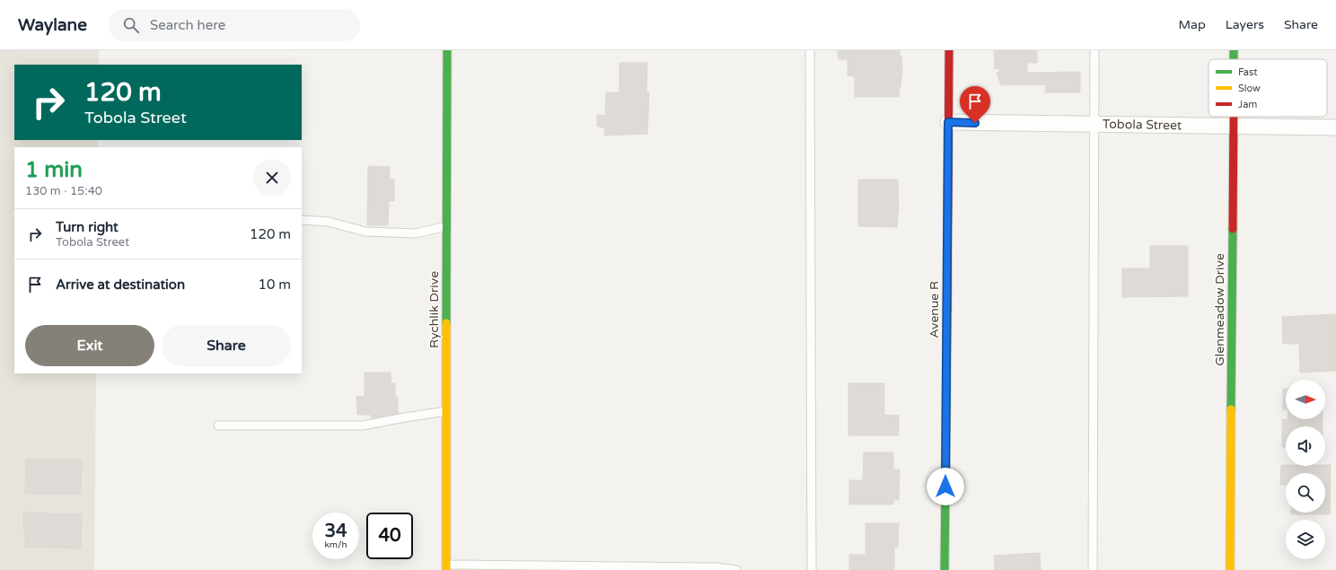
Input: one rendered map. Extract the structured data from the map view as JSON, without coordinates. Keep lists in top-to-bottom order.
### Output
{
  "streets": {
    "street": [
      "Tobola Street",
      "Rychlik Drive",
      "Avenue R",
      "Glenmeadow Drive"
    ]
  },
  "crossings": [
    ["Tobola Street", "Avenue R"],
    ["Tobola Street", "Glenmeadow Drive"]
  ],
  "legend": ["Fast", "Slow", "Jam"],
  "north": "right",
  "page": {
    "header": "Waylane",
    "search": "Search here",
    "nav": ["Map", "Layers", "Share"],
    "turn": ["120 m", "Tobola Street"],
    "heading": ["1 min", "130 m · 15:40"],
    "list": [
      {
        "name": "Turn right",
        "note": "Tobola Street",
        "value": "120 m"
      },
      {
        "name": "Arrive at destination",
        "value": "10 m"
      }
    ],
    "buttons": ["Exit", "Share"],
    "speed": "34 km/h",
    "limit": "40"
  }
}
